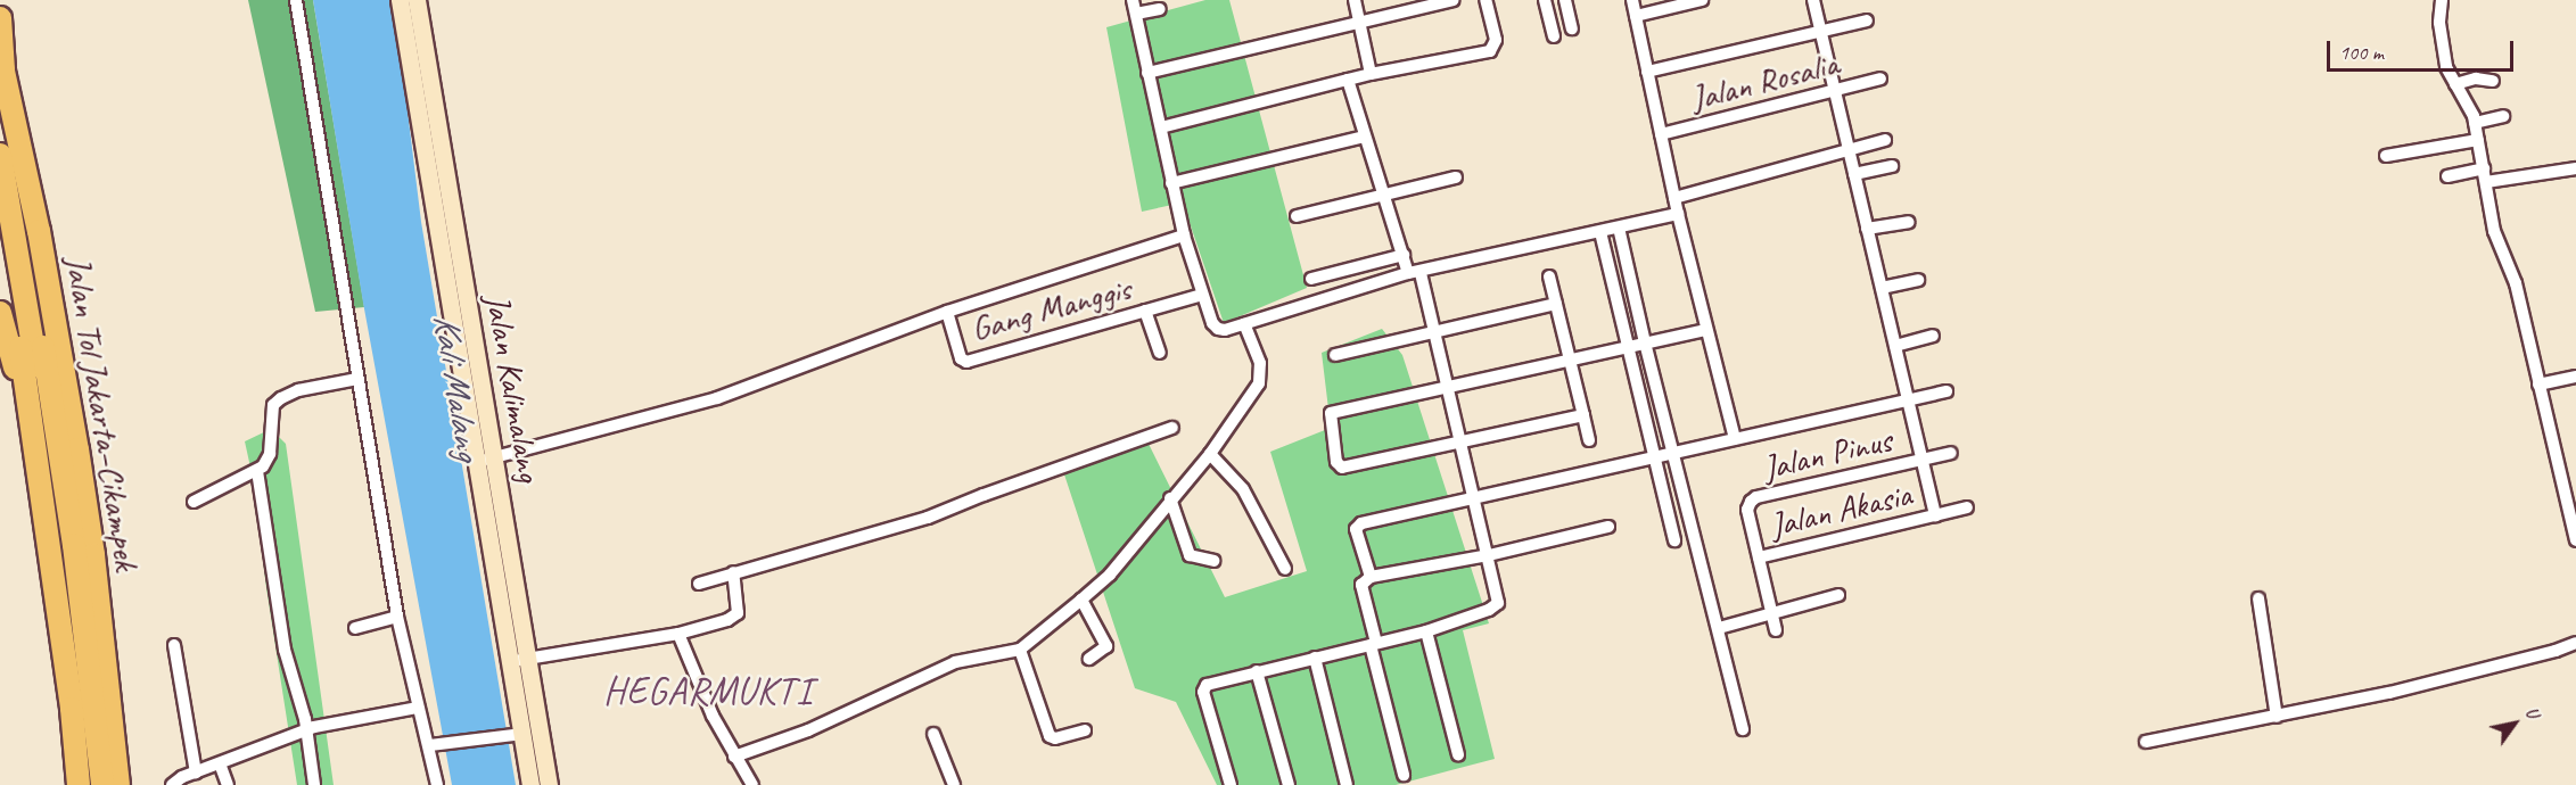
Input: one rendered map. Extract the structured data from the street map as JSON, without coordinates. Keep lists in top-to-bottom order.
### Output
{
  "streets": {
    "highway": ["Jalan Tol Jakarta–Cikampek"],
    "main road": ["Jalan Kalimalang"],
    "street": [
      "Jalan Rosalia",
      "Gang Manggis",
      "Jalan Pinus",
      "Jalan Akasia"
    ]
  },
  "crossings": [
    ["Jalan Pinus", "Jalan Akasia"]
  ],
  "districts": ["HEGARMUKTI"],
  "water": ["Kali Malang"],
  "scale_bar": "100 m",
  "north": "top right"
}
